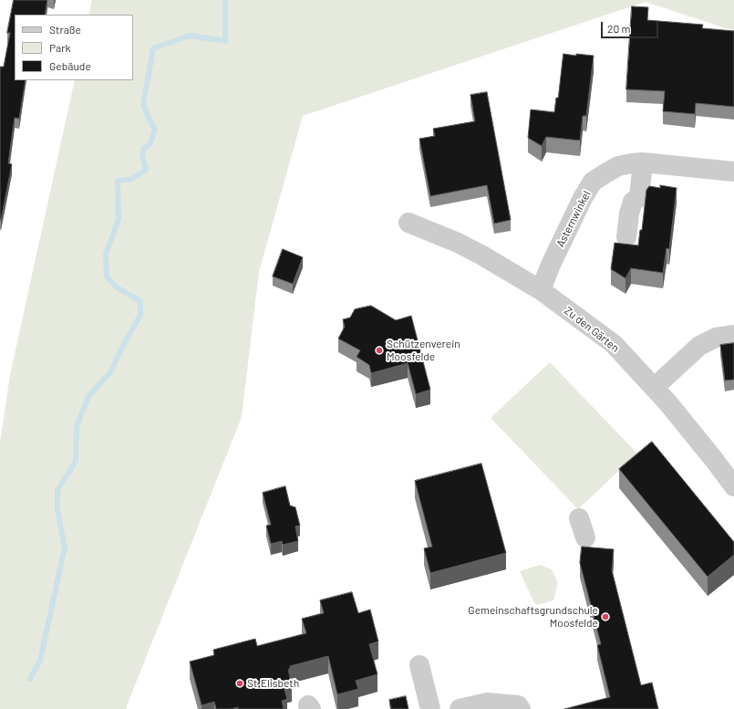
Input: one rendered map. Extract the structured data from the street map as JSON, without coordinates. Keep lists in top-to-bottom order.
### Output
{
  "streets": {
    "street": ["Asternwinkel", "Zu den Gärten"]
  },
  "crossings": [
    ["Asternwinkel", "Zu den Gärten"]
  ],
  "places": ["Schützenverein Moosfelde", "Gemeinschaftsgrundschule Moosfelde", "St.Elisbeth"],
  "legend": ["Straße", "Park", "Gebäude"],
  "scale_bar": "20 m"
}
